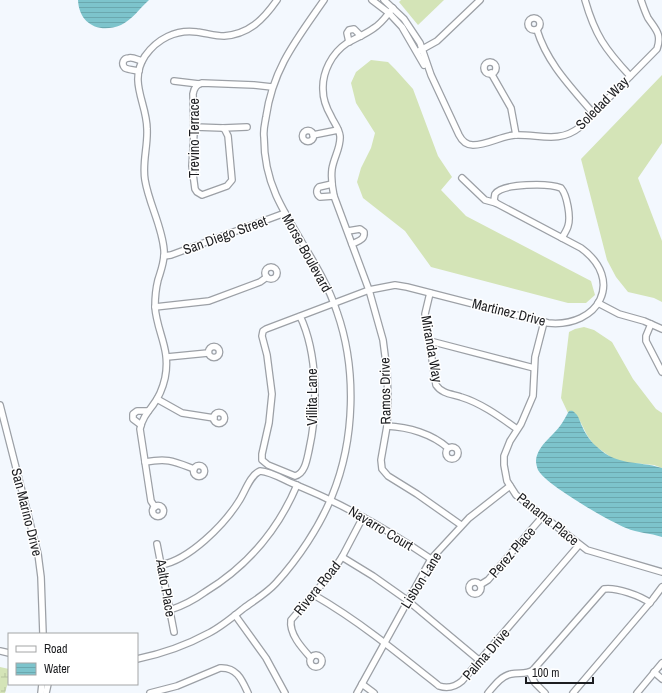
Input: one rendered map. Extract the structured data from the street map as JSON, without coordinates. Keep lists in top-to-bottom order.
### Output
{
  "streets": {
    "street": [
      "Soledad Way",
      "Trevino Terrace",
      "San Diego Street",
      "Morse Boulevard",
      "Martinez Drive",
      "Miranda Way",
      "Ramos Drive",
      "Villita Lane",
      "San Marino Drive",
      "Panama Place",
      "Navarro Court",
      "Perez Place",
      "Lisbon Lane",
      "Aalto Place",
      "Rivera Road",
      "Palma Drive"
    ]
  },
  "crossings": [
    ["Soledad Way", "Ramos Drive"],
    ["San Diego Street", "Morse Boulevard"],
    ["Morse Boulevard", "Martinez Drive"],
    ["Morse Boulevard", "Navarro Court"],
    ["Martinez Drive", "Miranda Way"],
    ["Martinez Drive", "Ramos Drive"],
    ["Martinez Drive", "Villita Lane"],
    ["Martinez Drive", "Panama Place"],
    ["Miranda Way", "Panama Place"],
    ["Ramos Drive", "Lisbon Lane"],
    ["Panama Place", "Perez Place"],
    ["Panama Place", "Lisbon Lane"],
    ["Panama Place", "Palma Drive"],
    ["Navarro Court", "Lisbon Lane"],
    ["Navarro Court", "Aalto Place"],
    ["Navarro Court", "Rivera Road"],
    ["Lisbon Lane", "Palma Drive"],
    ["Rivera Road", "Palma Drive"]
  ],
  "legend": ["Road", "Water"],
  "scale_bar": "100 m"
}
